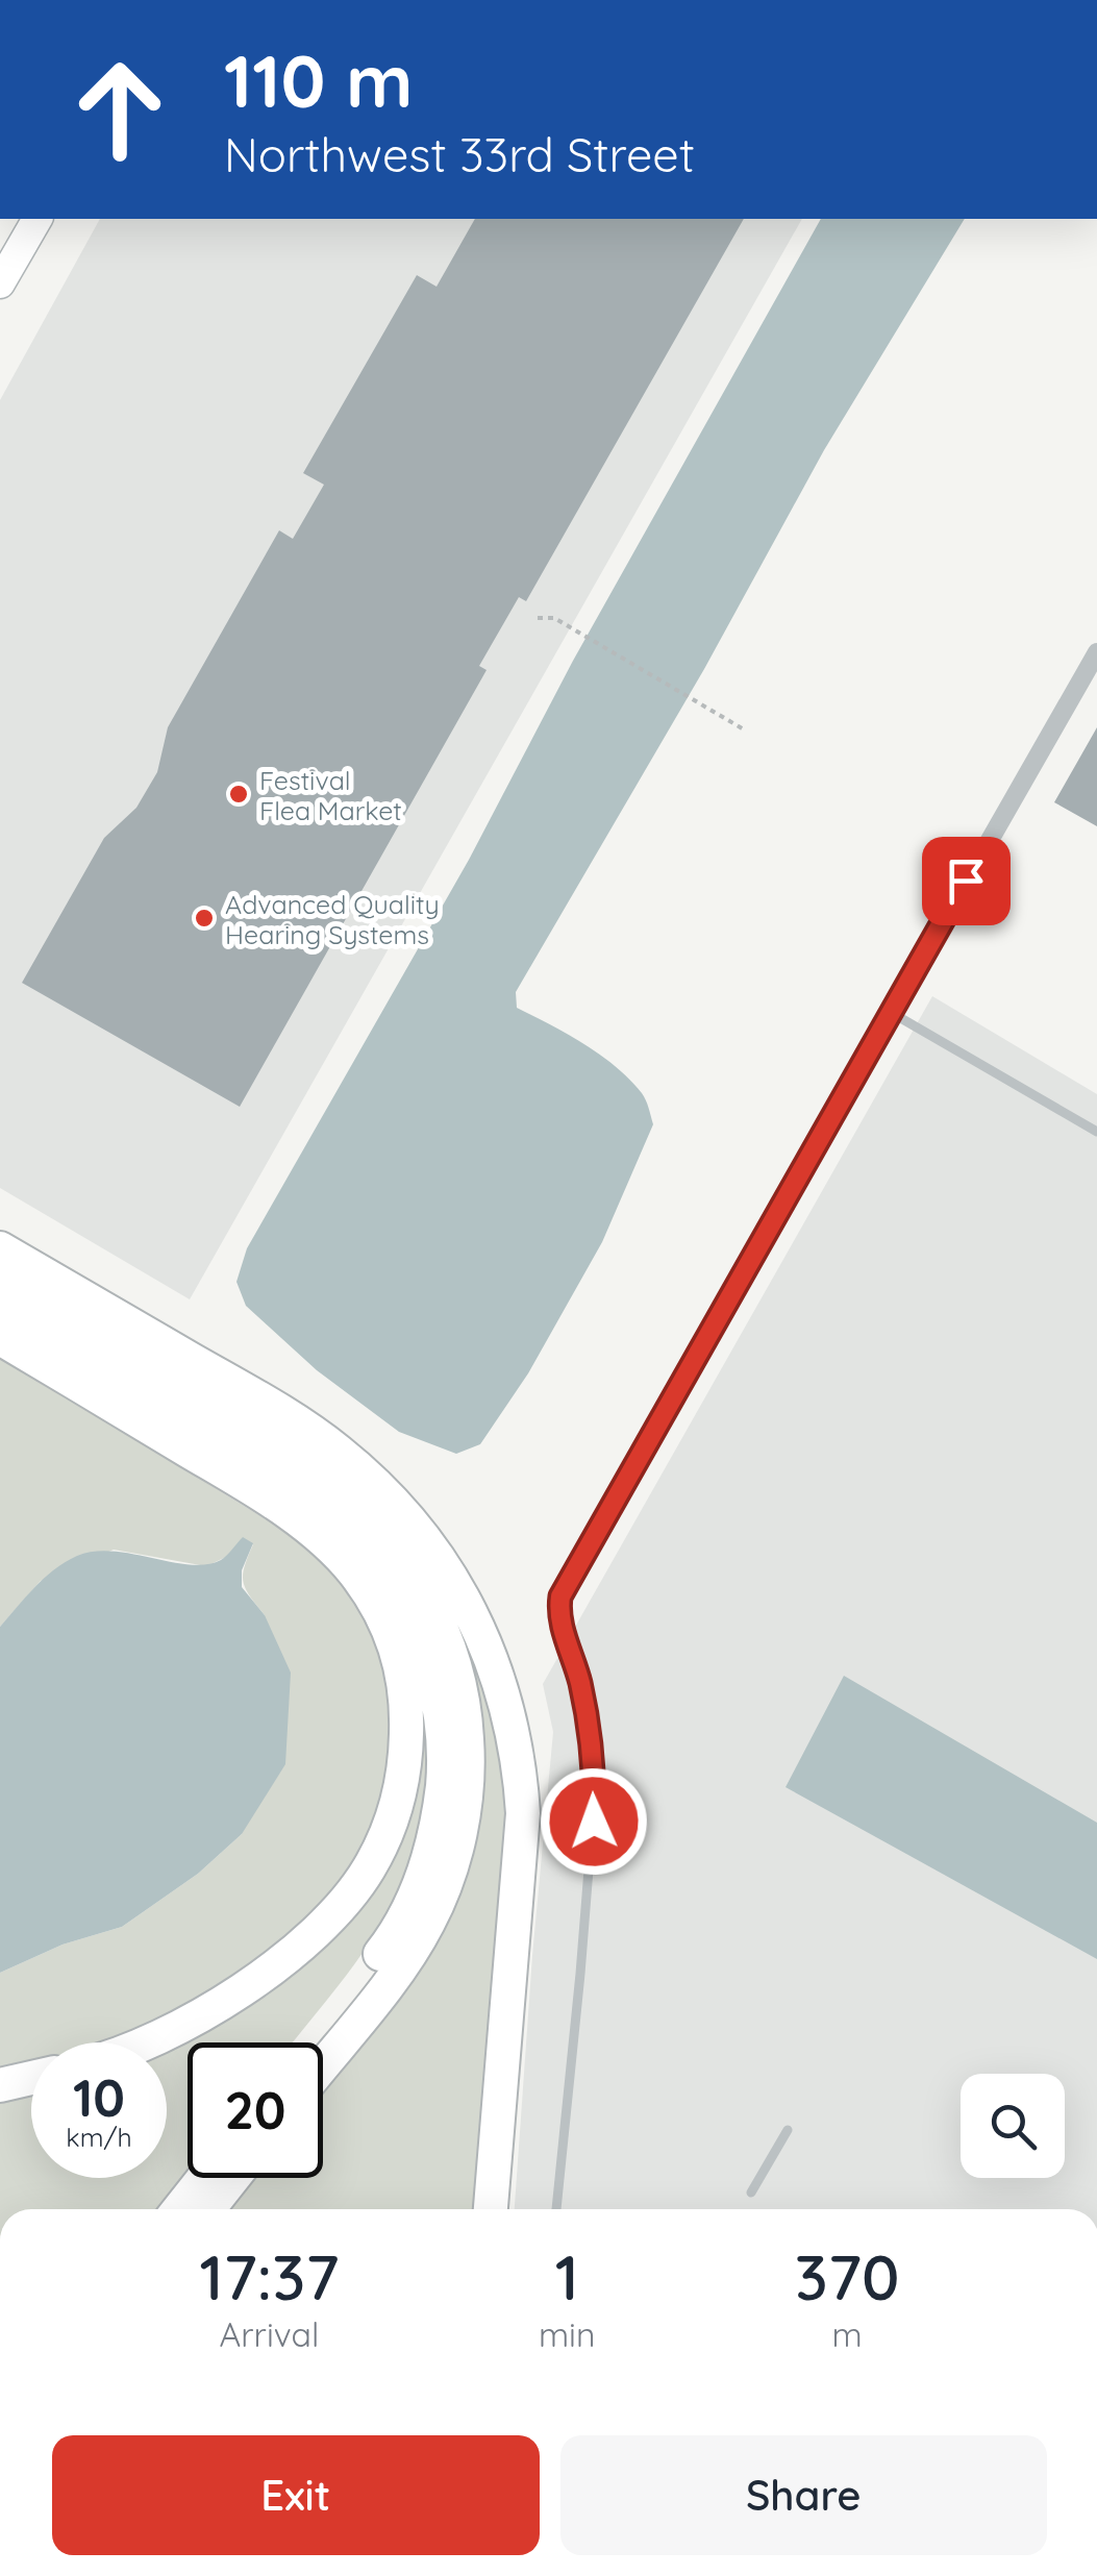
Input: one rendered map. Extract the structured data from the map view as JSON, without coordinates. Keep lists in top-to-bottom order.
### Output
{
  "places": ["Festival Flea Market", "Advanced Quality Hearing Systems"],
  "page": {
    "turn": ["110 m", "Northwest 33rd Street"],
    "speed": "10 km/h",
    "limit": "20",
    "eta": [
      "17:37",
      "Arrival",
      "1",
      "min",
      "370",
      "m"
    ],
    "buttons": ["Exit", "Share"]
  }
}
